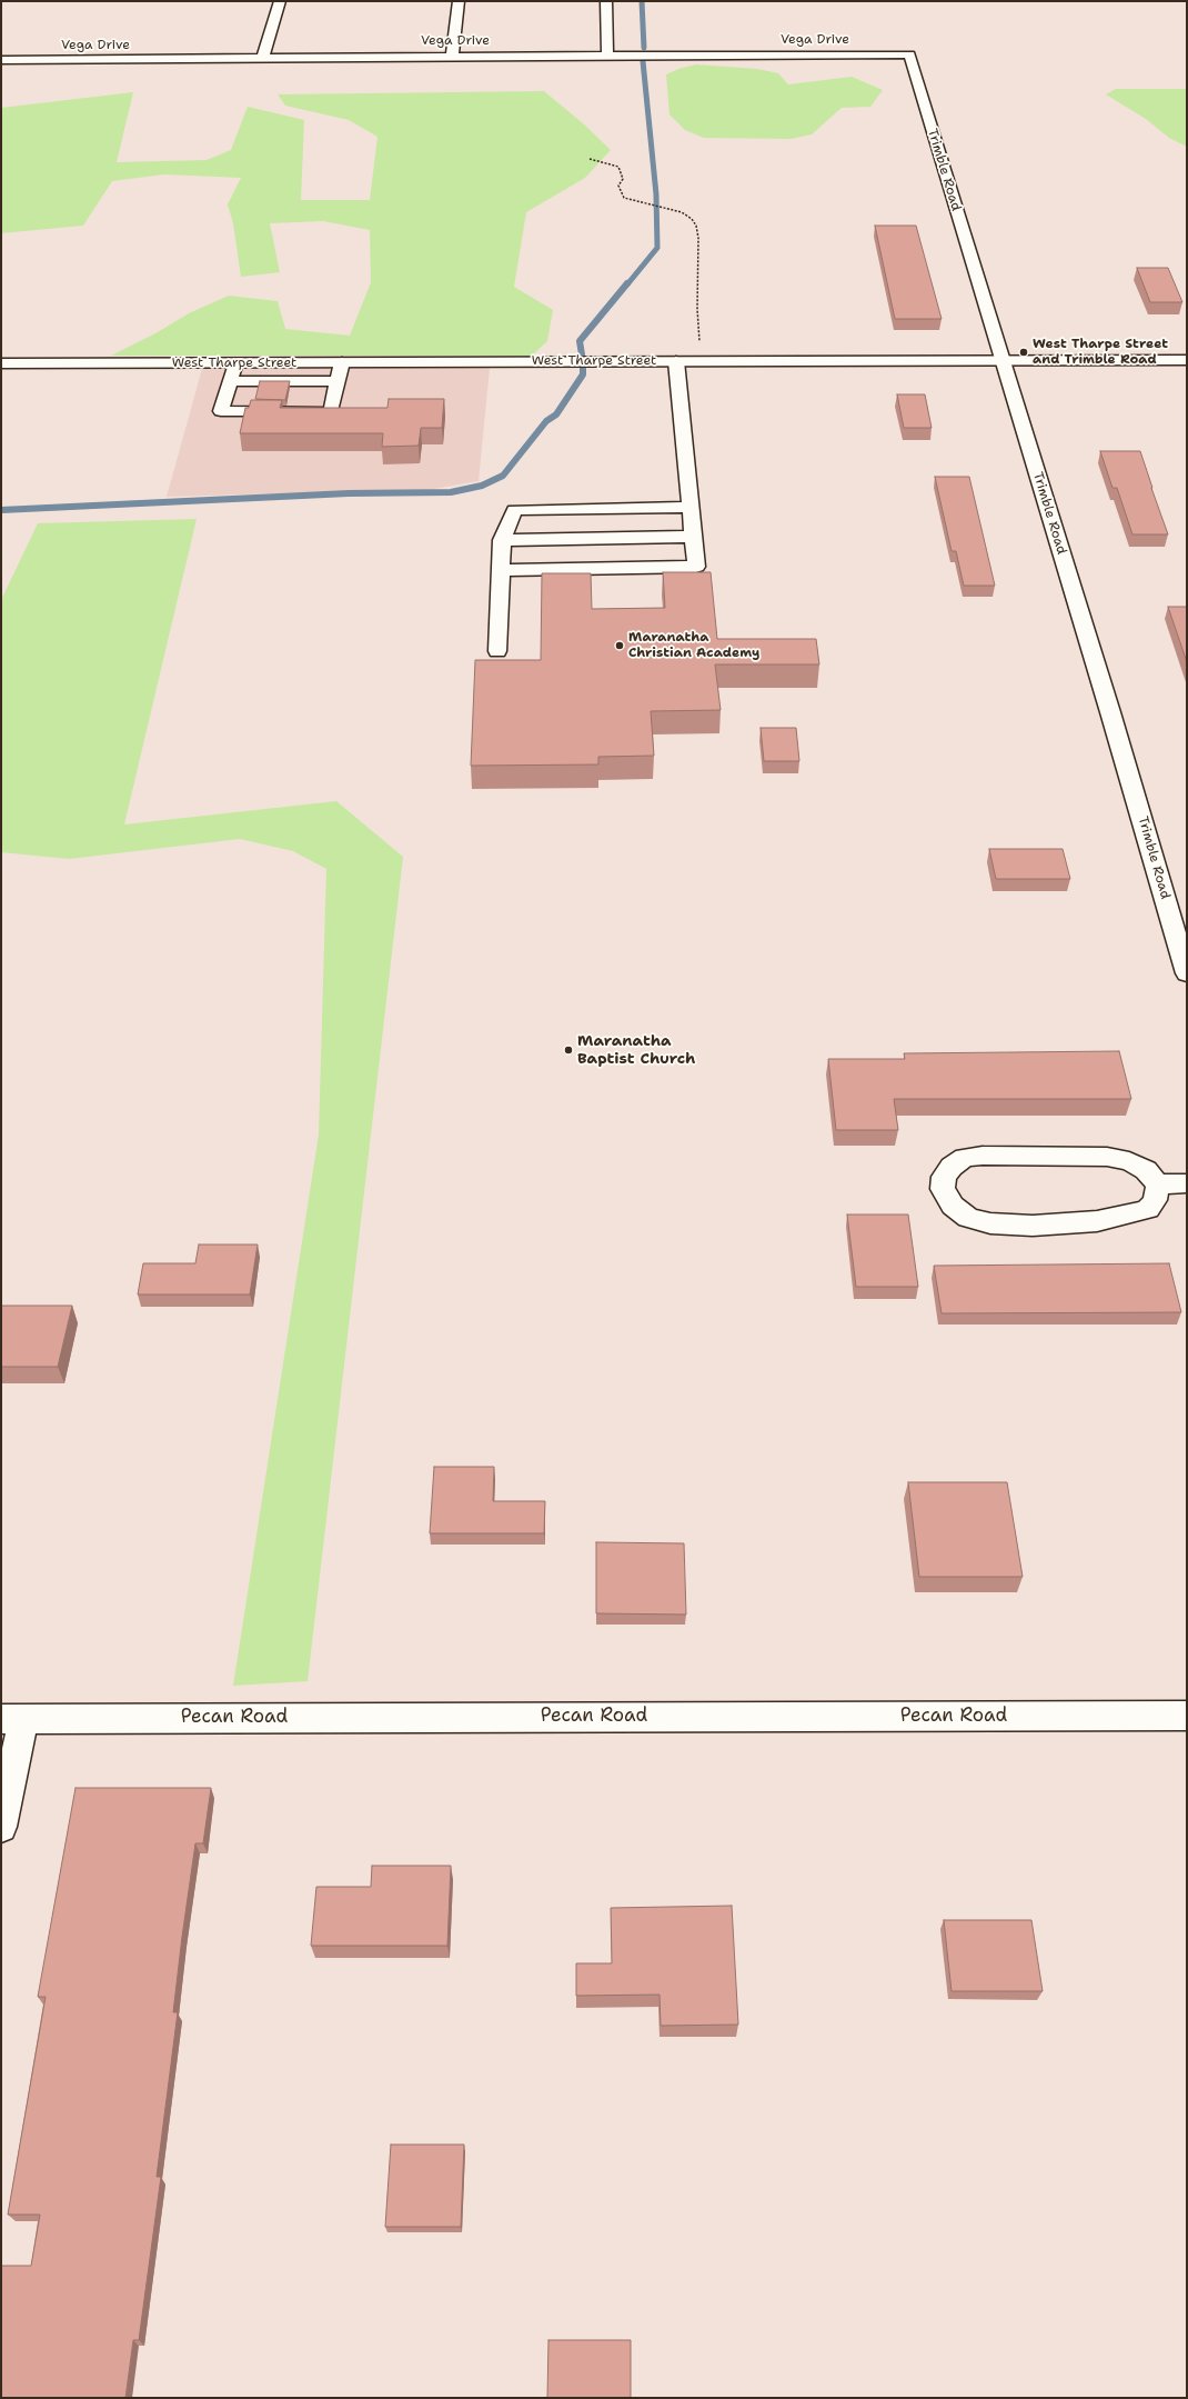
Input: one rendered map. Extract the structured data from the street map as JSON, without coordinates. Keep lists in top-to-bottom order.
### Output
{
  "streets": {
    "street": [
      "Vega Drive",
      "Trimble Road",
      "West Tharpe Street",
      "Pecan Road"
    ]
  },
  "crossings": [
    ["Vega Drive", "Trimble Road"],
    ["Trimble Road", "West Tharpe Street"]
  ],
  "places": ["West Tharpe Street and Trimble Road", "Maranatha Christian Academy", "Maranatha Baptist Church"]
}
